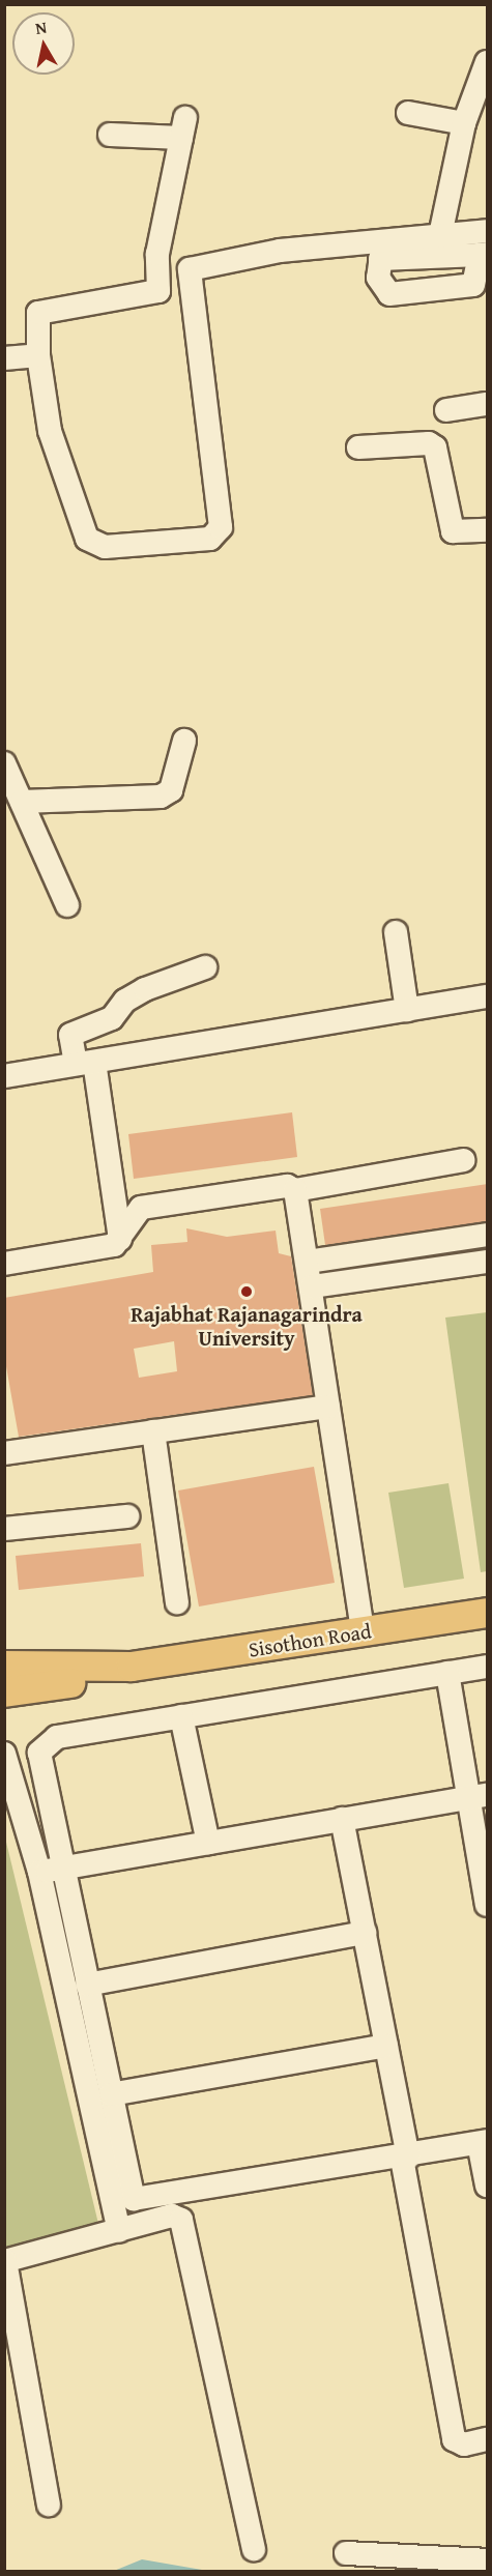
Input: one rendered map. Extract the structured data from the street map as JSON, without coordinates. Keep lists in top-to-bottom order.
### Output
{
  "streets": {
    "main road": ["Sisothon Road"]
  },
  "places": ["Rajabhat Rajanagarindra University"],
  "north": "top"
}
